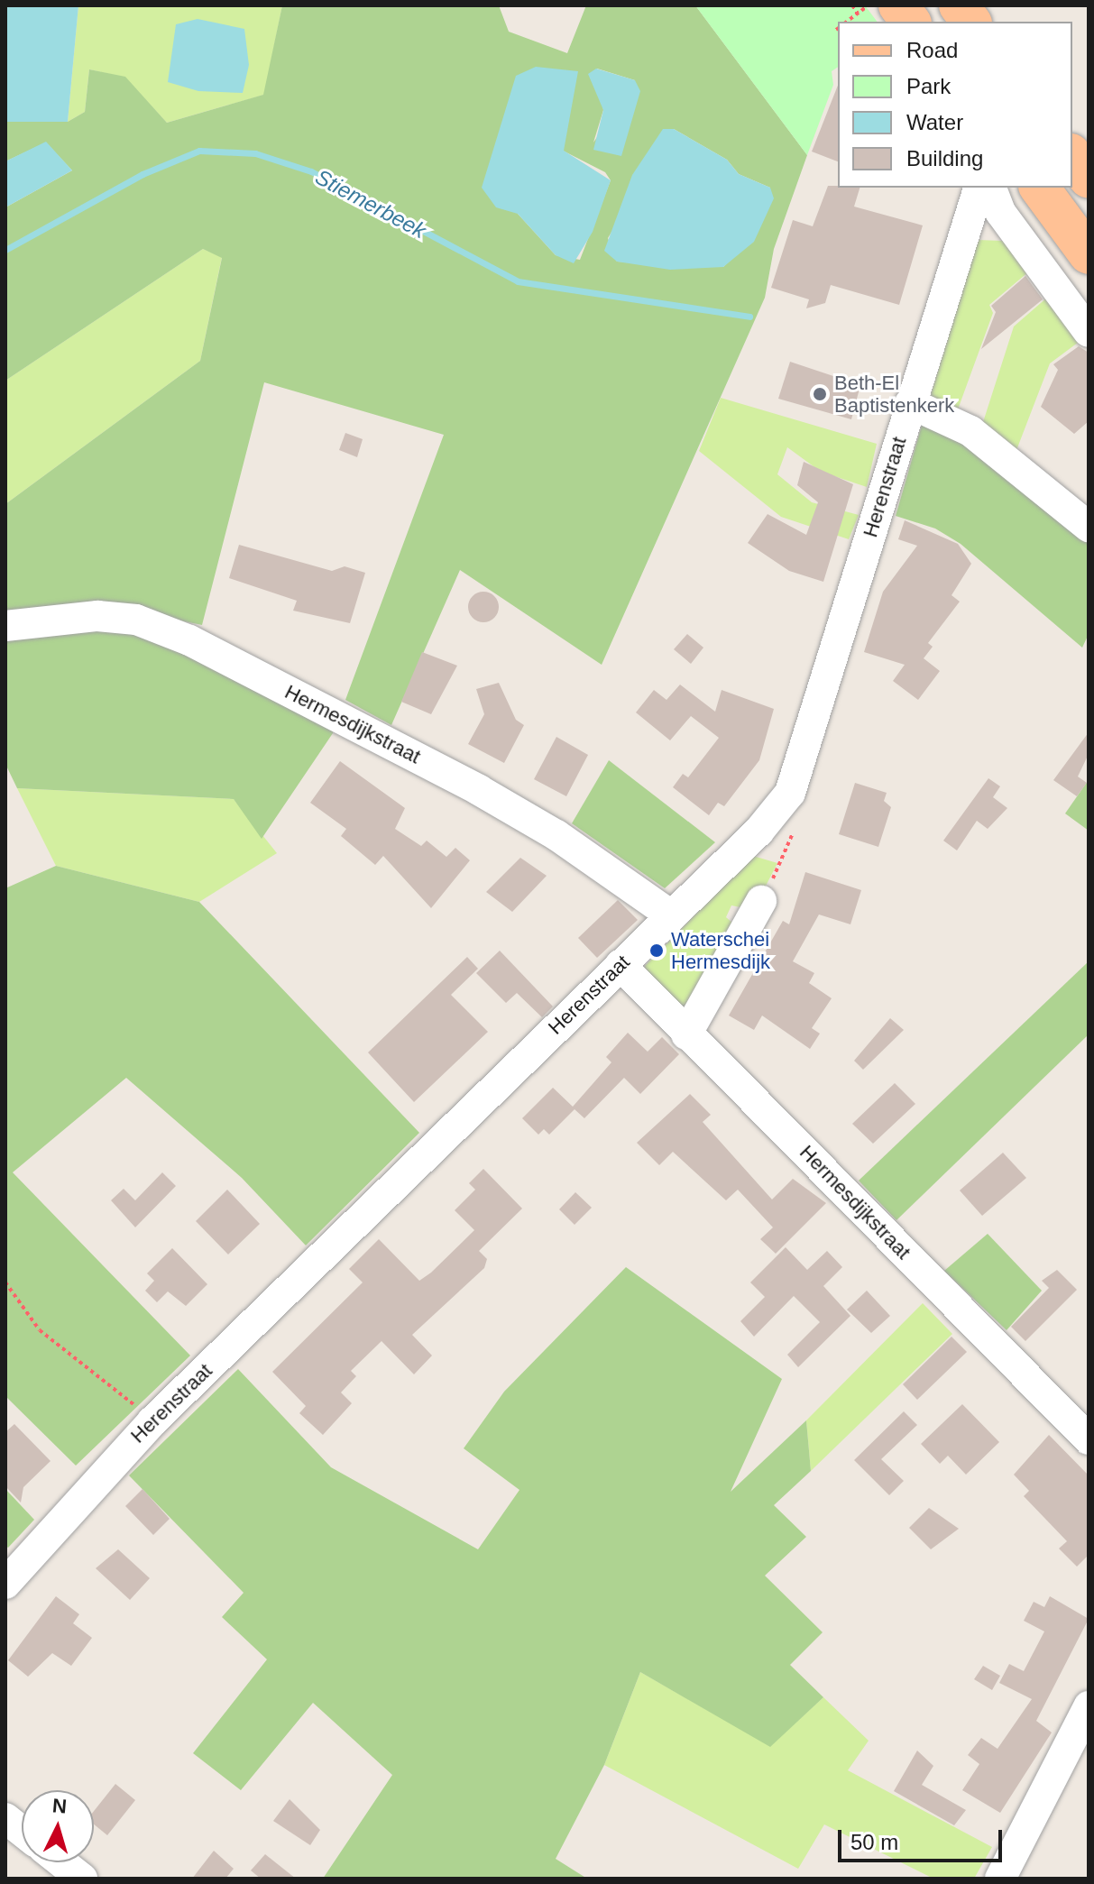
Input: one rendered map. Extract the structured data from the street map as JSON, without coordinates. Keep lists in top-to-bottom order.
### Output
{
  "streets": {
    "street": ["Herenstraat", "Hermesdijkstraat"]
  },
  "crossings": [
    ["Herenstraat", "Hermesdijkstraat"]
  ],
  "water": ["Stiemerbeek"],
  "places": ["Beth-El Baptistenkerk", "Waterschei Hermesdijk"],
  "legend": [
    "Road",
    "Park",
    "Water",
    "Building"
  ],
  "scale_bar": "50 m",
  "north": "top"
}
